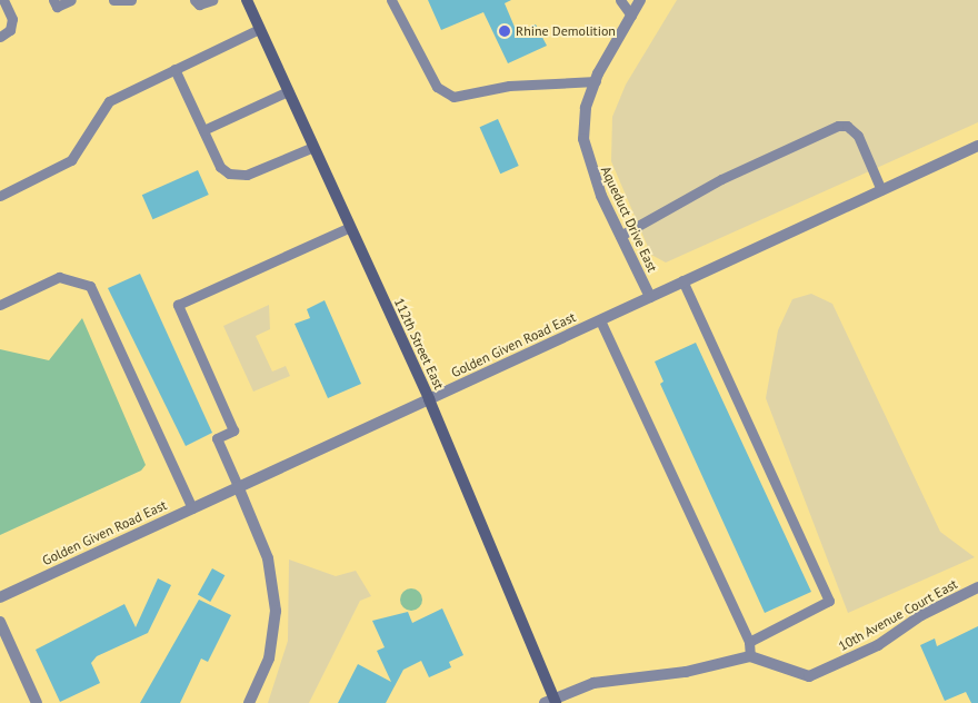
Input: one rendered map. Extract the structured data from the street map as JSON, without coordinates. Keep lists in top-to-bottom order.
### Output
{
  "streets": {
    "main road": ["112th Street East"],
    "street": ["Aqueduct Drive East", "Golden Given Road East", "10th Avenue Court East"]
  },
  "crossings": [
    ["Aqueduct Drive East", "Golden Given Road East"],
    ["112th Street East", "Golden Given Road East"]
  ],
  "places": ["Rhine Demolition"]
}
